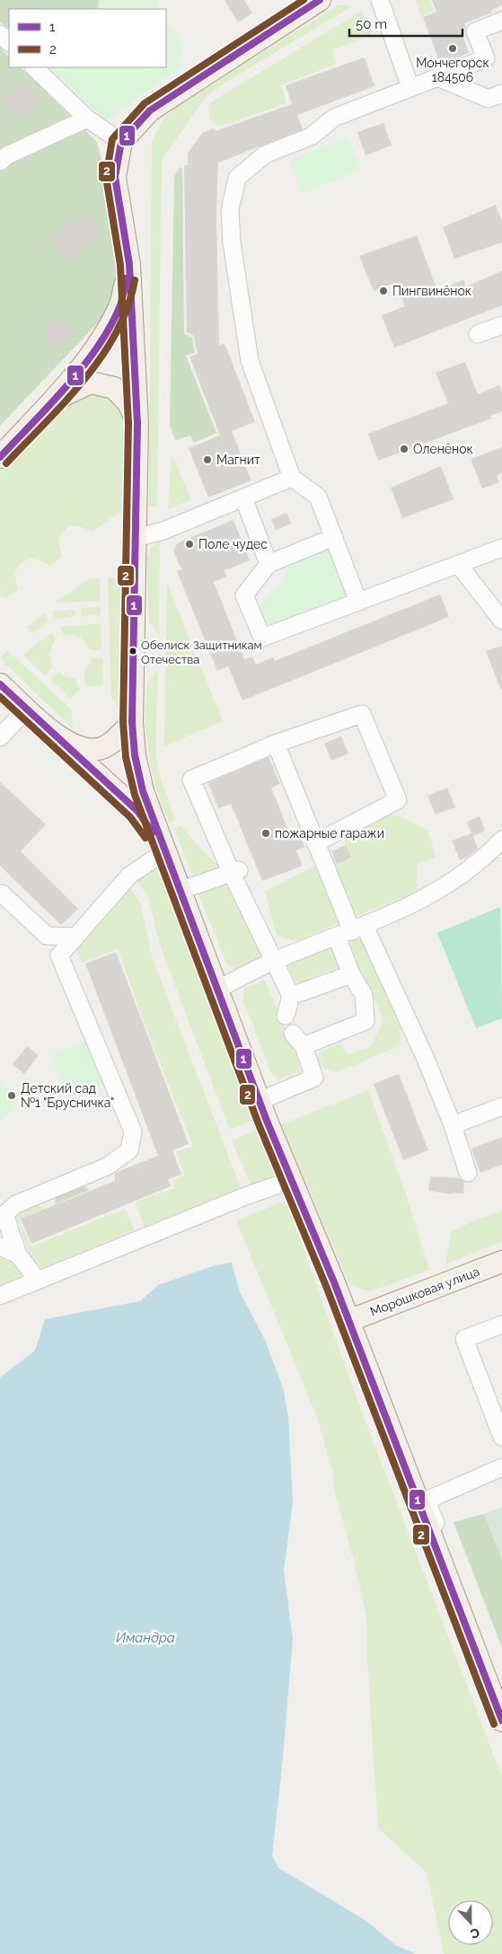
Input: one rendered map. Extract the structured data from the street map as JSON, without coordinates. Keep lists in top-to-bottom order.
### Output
{
  "streets": {
    "main road": ["Морошковая улица"]
  },
  "water": ["Имандра"],
  "places": [
    "Мончегорск 184506",
    "Пингвинёнок",
    "Оленёнок",
    "Магнит",
    "Поле чудес",
    "Обелиск Защитникам Отечества",
    "пожарные гаражи",
    "Детский сад №1 \"Брусничка\""
  ],
  "lines": ["transit line 1", "transit line 2"],
  "legend": ["1", "2"],
  "scale_bar": "50 m",
  "north": "bottom"
}
